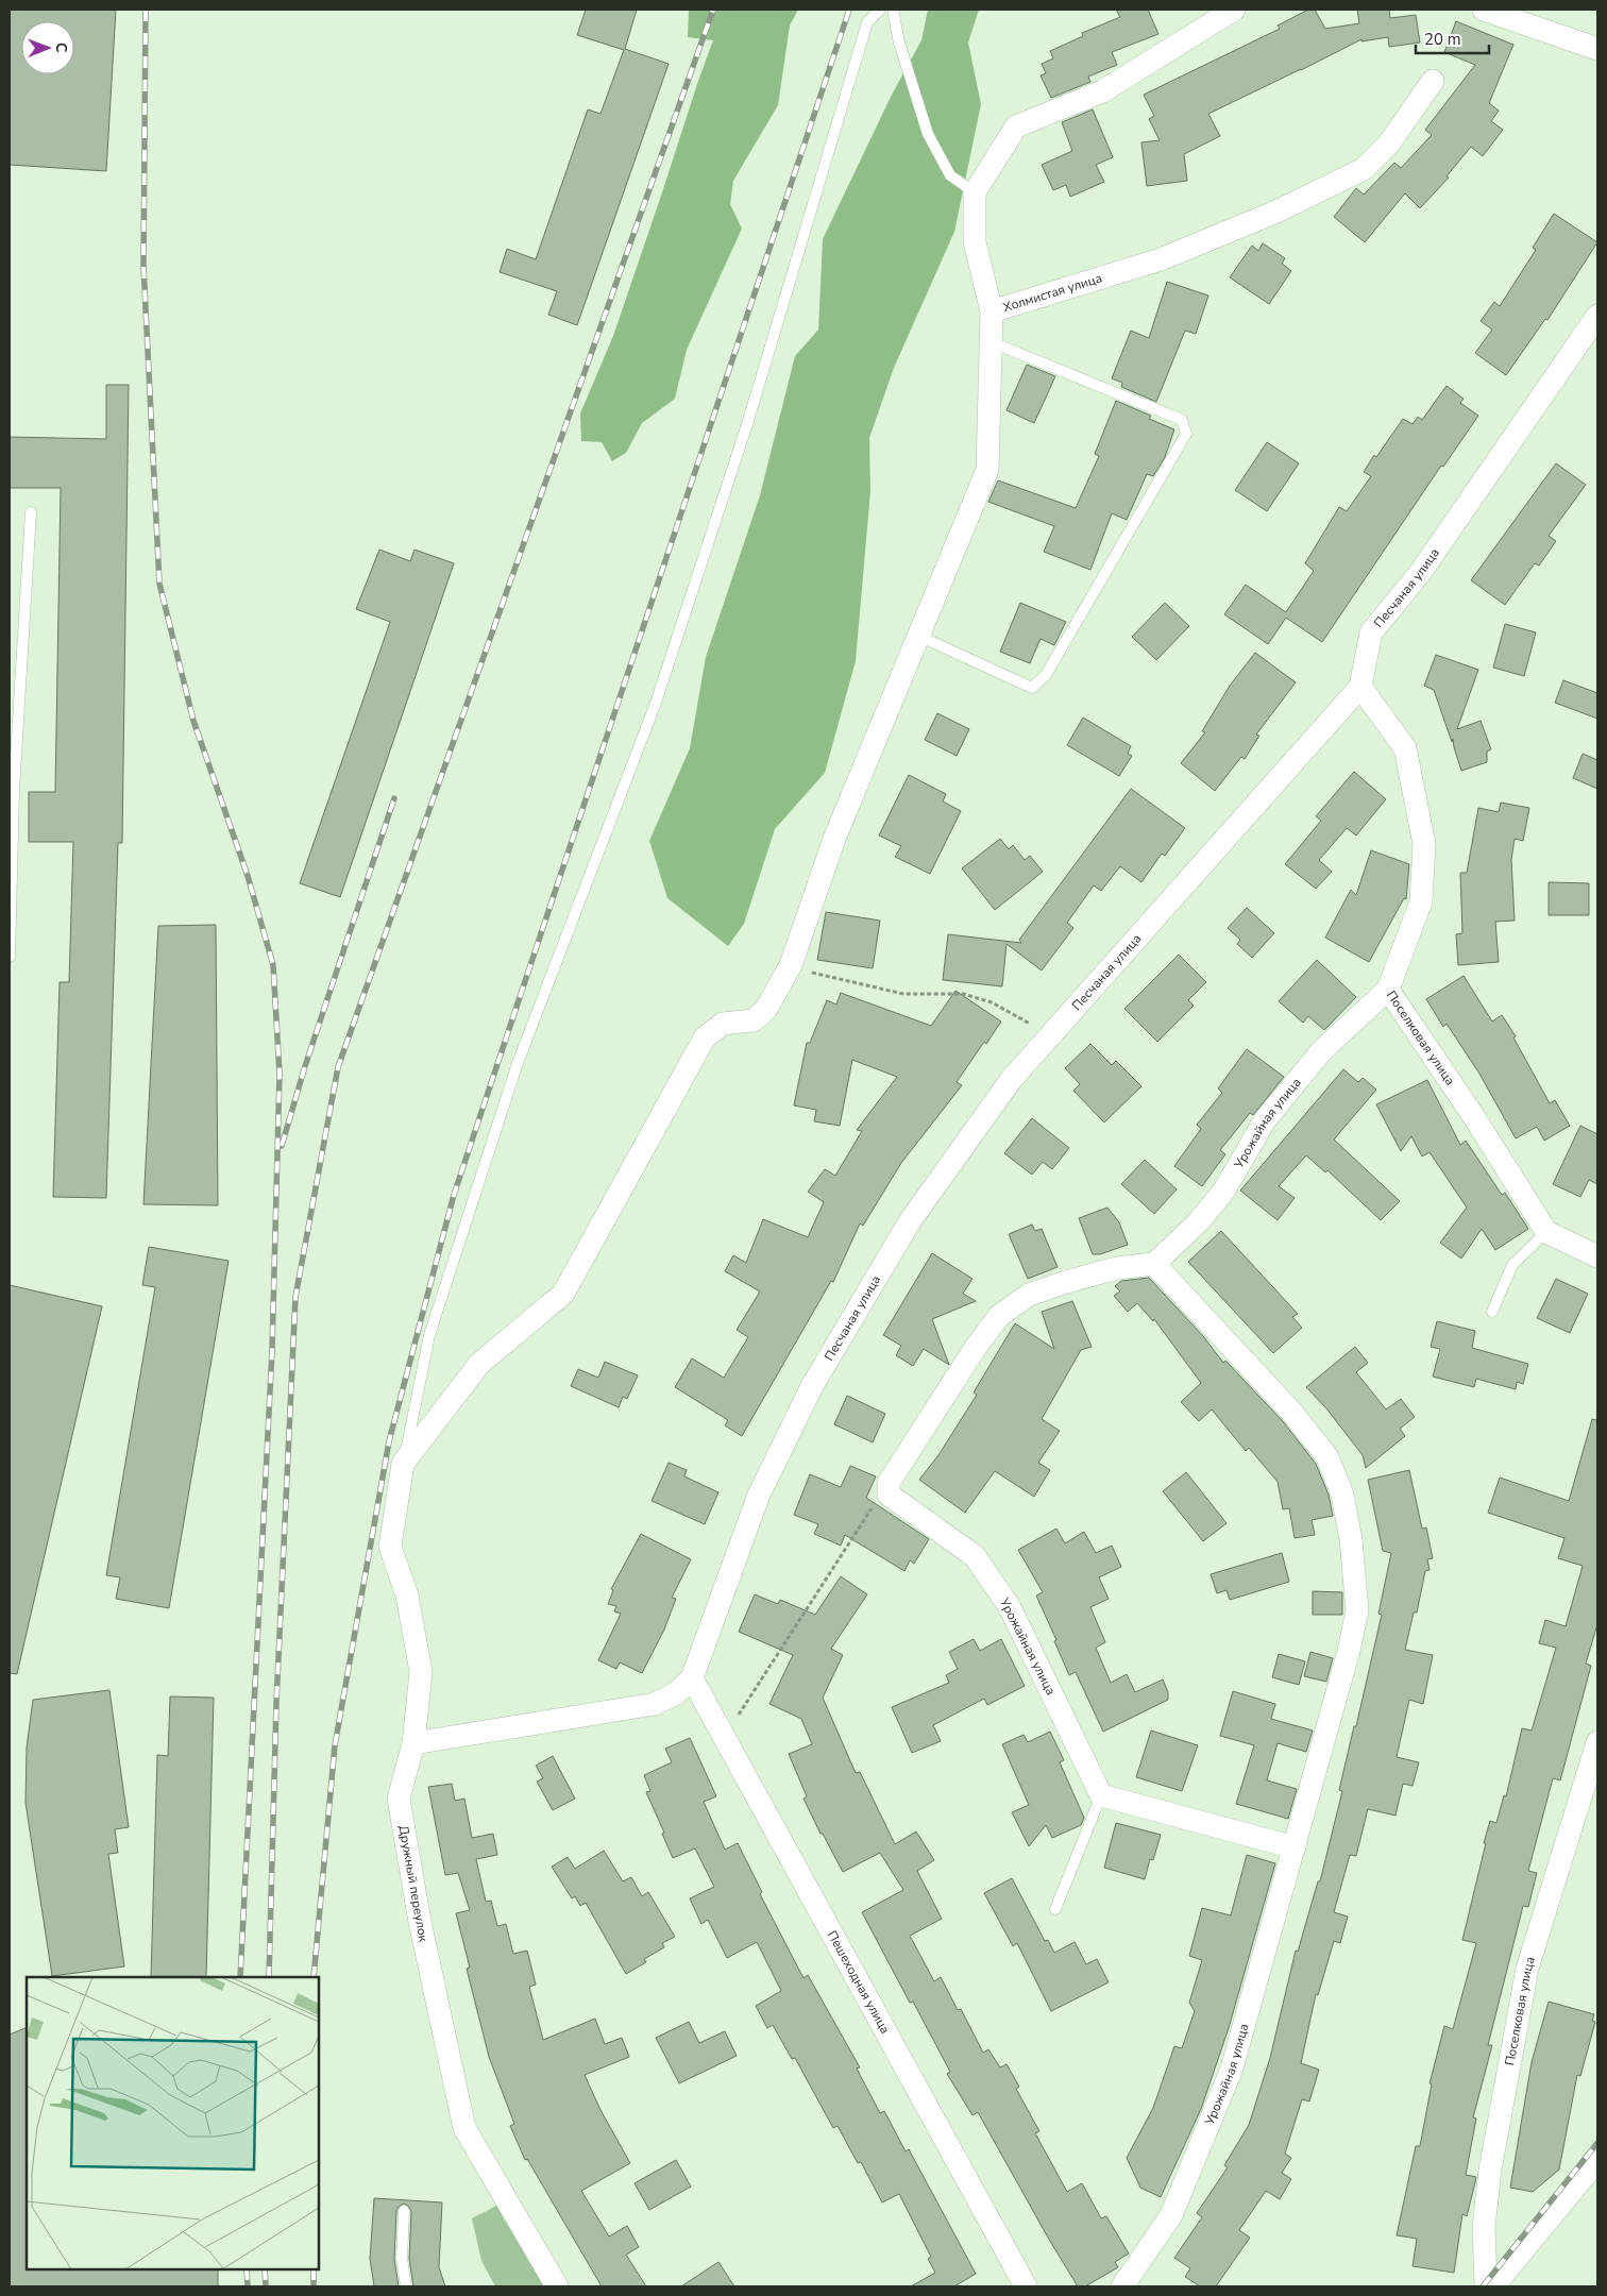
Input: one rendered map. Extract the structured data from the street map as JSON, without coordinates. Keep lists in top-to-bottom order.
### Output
{
  "streets": {
    "street": [
      "Холмистая улица",
      "Песчаная улица",
      "Поселковая улица",
      "Урожайная улица",
      "Дружный переулок",
      "Пешеходная улица"
    ]
  },
  "crossings": [
    ["Песчаная улица", "Поселковая улица"],
    ["Песчаная улица", "Пешеходная улица"],
    ["Поселковая улица", "Урожайная улица"]
  ],
  "scale_bar": "20 m",
  "north": "right"
}
